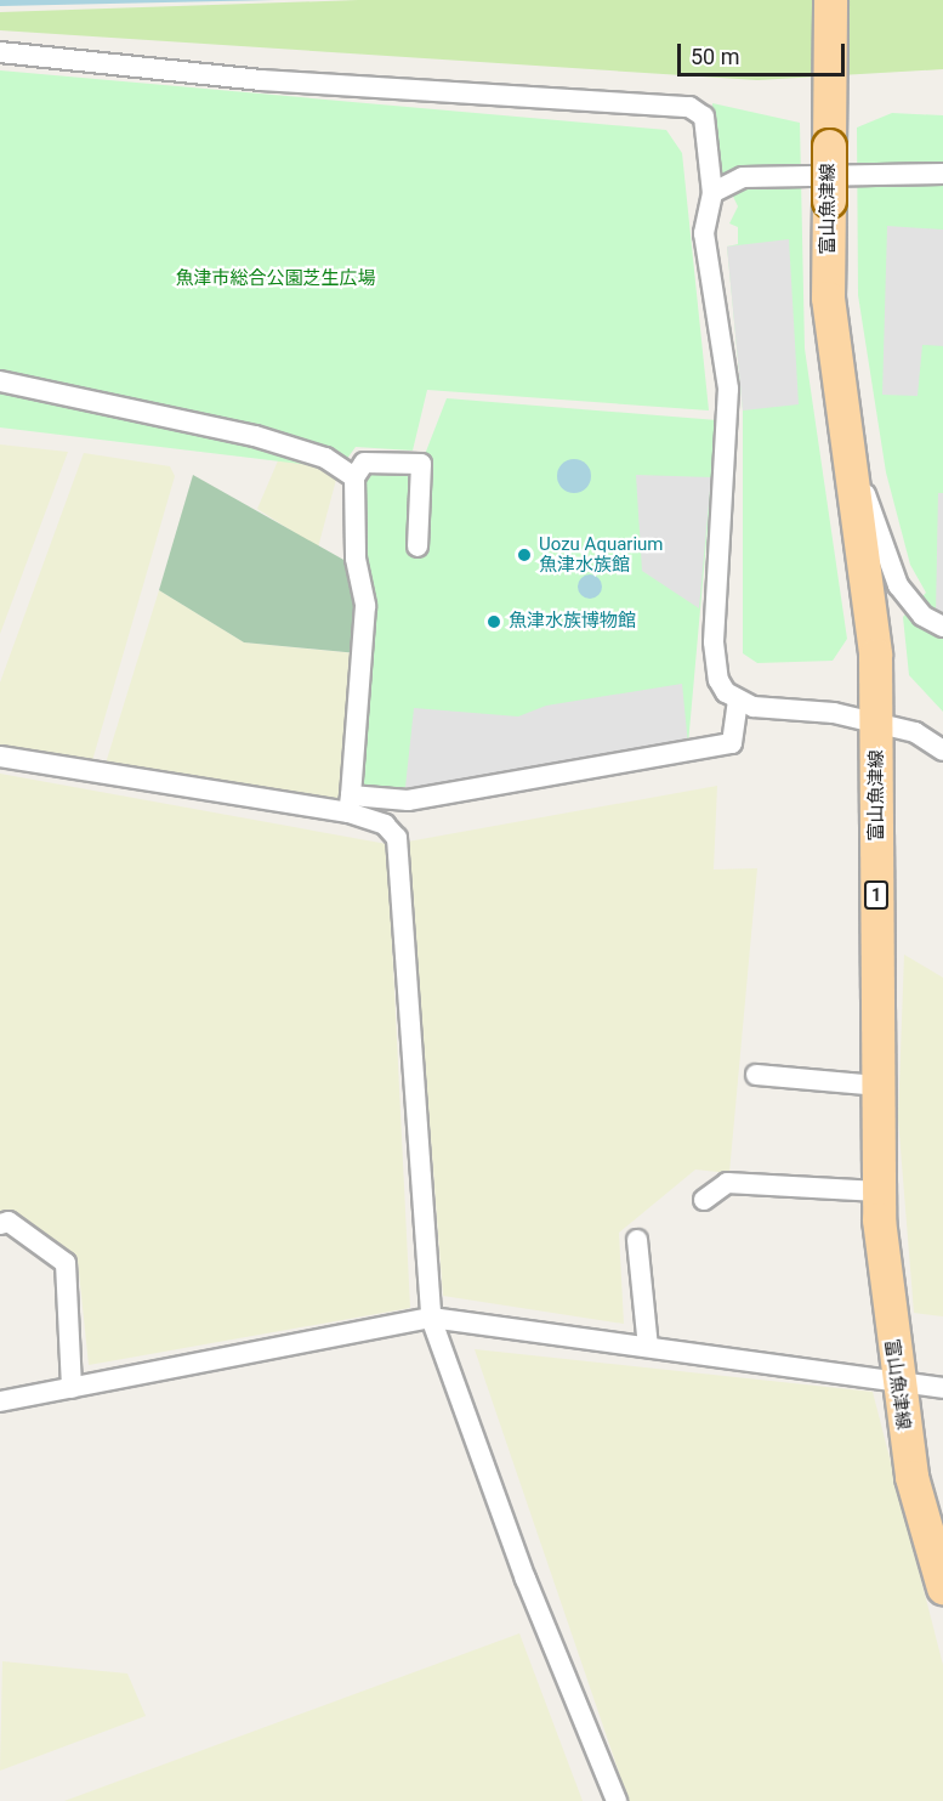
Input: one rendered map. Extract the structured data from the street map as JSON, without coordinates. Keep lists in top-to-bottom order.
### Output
{
  "streets": {
    "main road": ["富山魚津線", "1"]
  },
  "parks": ["魚津市総合公園芝生広場"],
  "places": ["Uozu Aquarium 魚津水族館", "魚津水族博物館"],
  "scale_bar": "50 m"
}
